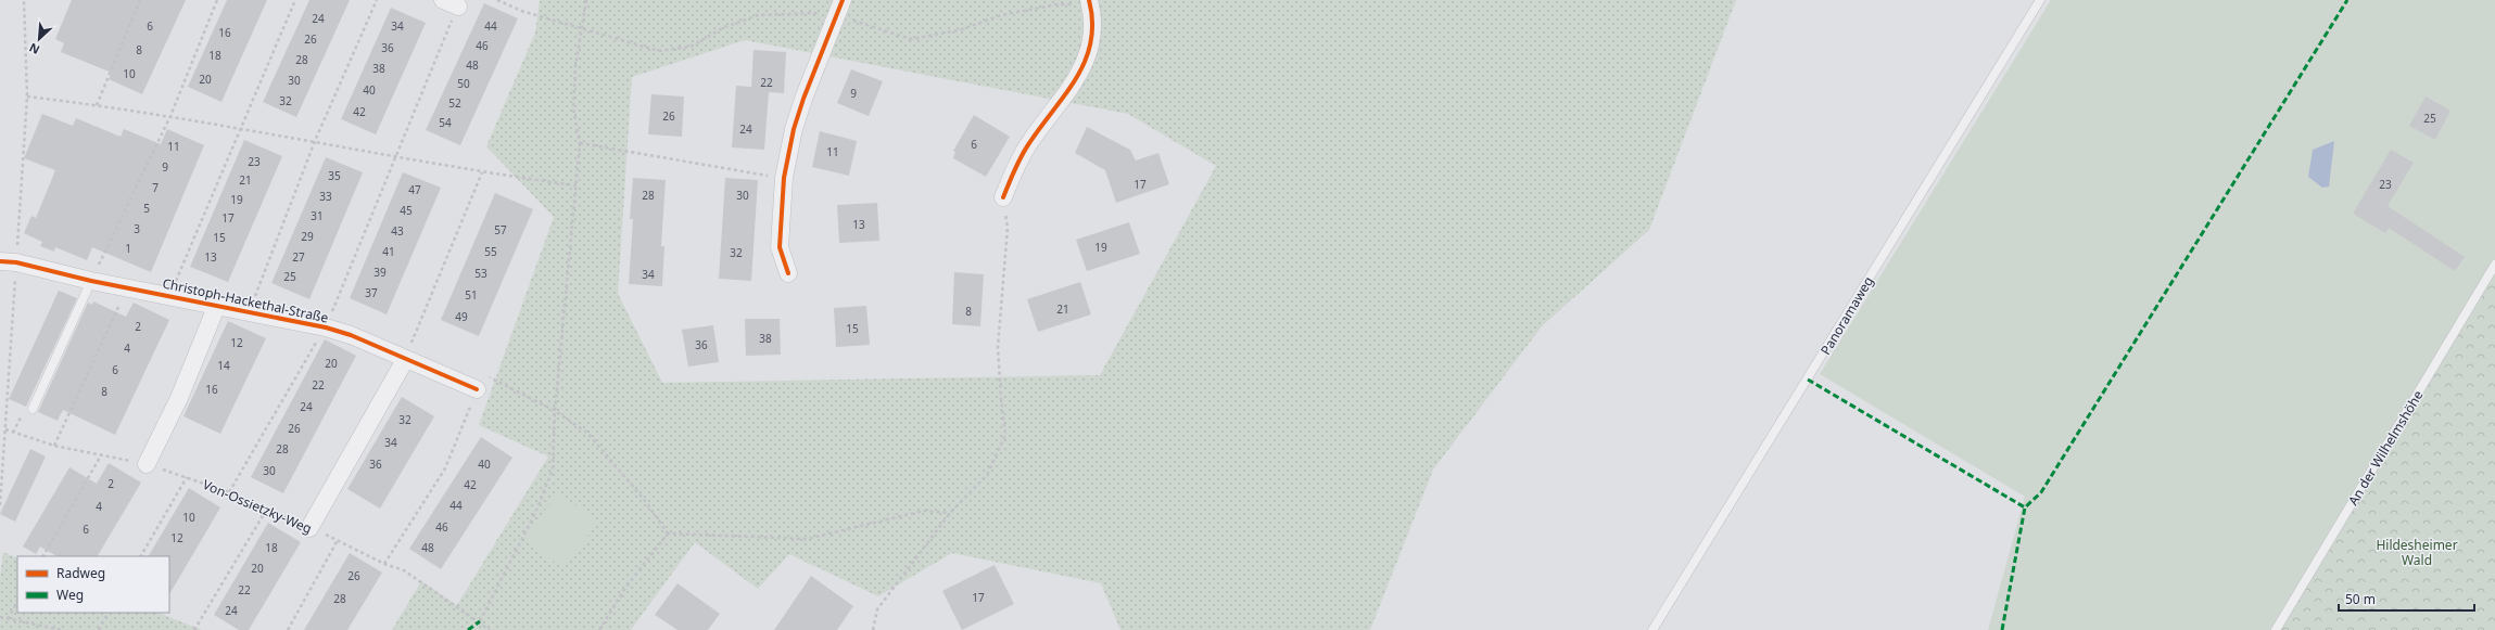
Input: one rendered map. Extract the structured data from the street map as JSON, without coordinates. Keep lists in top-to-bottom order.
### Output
{
  "streets": {
    "street": ["Christoph-Hackethal-Straße"],
    "lane": ["Panoramaweg", "An der Wilhelmshöhe"],
    "path": ["Von-Ossietzky-Weg"]
  },
  "crossings": [
    ["Christoph-Hackethal-Straße", "Von-Ossietzky-Weg"]
  ],
  "parks": ["Hildesheimer Wald"],
  "house_numbers": [
    "24",
    "6",
    "34",
    "44",
    "16",
    "26",
    "46",
    "36",
    "8",
    "18",
    "28",
    "48",
    "38",
    "10",
    "20",
    "30",
    "22",
    "50",
    "40",
    "9",
    "32",
    "52",
    "42",
    "26",
    "25",
    "54",
    "24",
    "6",
    "11",
    "11",
    "23",
    "9",
    "35",
    "21",
    "17",
    "23",
    "7",
    "47",
    "28",
    "30",
    "33",
    "19",
    "5",
    "45",
    "31",
    "17",
    "13",
    "3",
    "57",
    "43",
    "29",
    "15",
    "19",
    "1",
    "41",
    "55",
    "32",
    "13",
    "27",
    "39",
    "53",
    "34",
    "25",
    "37",
    "51",
    "21",
    "8",
    "49",
    "2",
    "15",
    "38",
    "12",
    "36",
    "4",
    "20",
    "14",
    "6",
    "22",
    "16",
    "8",
    "24",
    "32",
    "26",
    "34",
    "28",
    "36",
    "40",
    "30",
    "2",
    "42",
    "44",
    "4",
    "10",
    "46",
    "6",
    "12",
    "18",
    "48",
    "20",
    "26",
    "22",
    "17",
    "28",
    "24"
  ],
  "legend": ["Radweg", "Weg"],
  "scale_bar": "50 m",
  "north": "bottom left"
}
